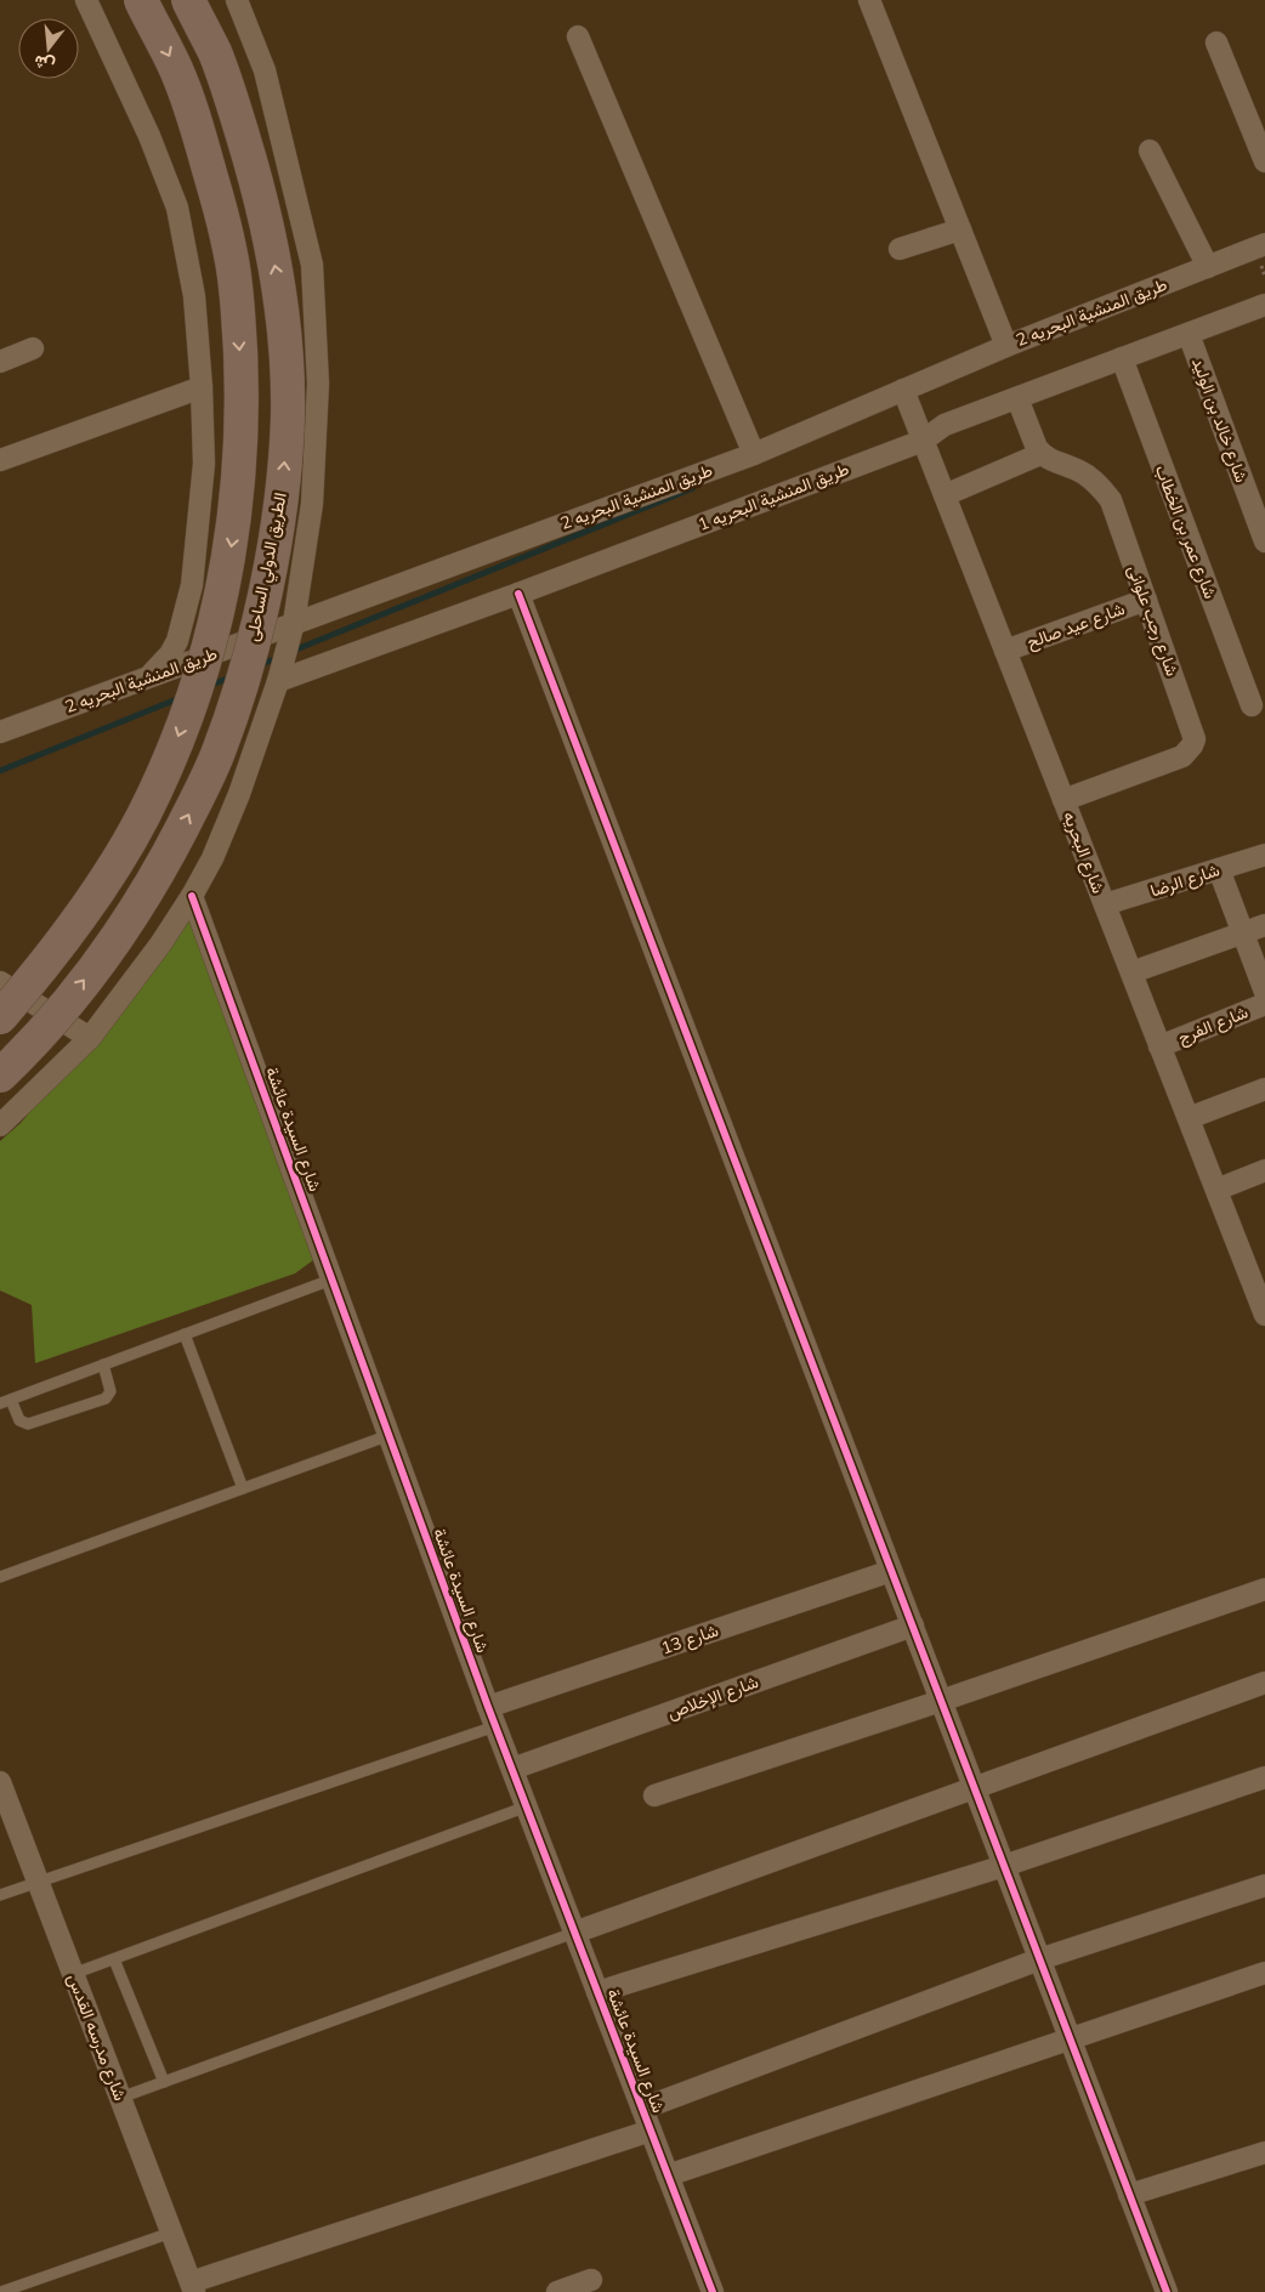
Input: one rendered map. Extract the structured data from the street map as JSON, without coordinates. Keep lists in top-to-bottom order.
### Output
{
  "streets": {
    "main road": ["الطريق الدولي الساحلى"],
    "street": [
      "طريق المنشية البحريه 2",
      "شارع خالد بن الوليد",
      "طريق المنشية البحريه 1",
      "شارع عمر بن الخطاب",
      "شارع رجب علوانى",
      "شارع عيد صالح",
      "شارع البحريه",
      "شارع الرضا",
      "شارع الفرج",
      "شارع السيدة عائشة",
      "شارع 13",
      "شارع الإخلاص",
      "شارع مدرسه القدس"
    ]
  },
  "crossings": [
    ["طريق المنشية البحريه 2", "شارع البحريه"],
    ["شارع خالد بن الوليد", "طريق المنشية البحريه 1"],
    ["طريق المنشية البحريه 1", "شارع عمر بن الخطاب"],
    ["طريق المنشية البحريه 1", "شارع البحريه"],
    ["شارع رجب علوانى", "شارع عيد صالح"],
    ["شارع رجب علوانى", "شارع البحريه"],
    ["شارع عيد صالح", "شارع البحريه"],
    ["شارع البحريه", "شارع الرضا"],
    ["شارع البحريه", "شارع الفرج"],
    ["شارع السيدة عائشة", "شارع 13"],
    ["شارع السيدة عائشة", "شارع الإخلاص"]
  ],
  "north": "bottom"
}
